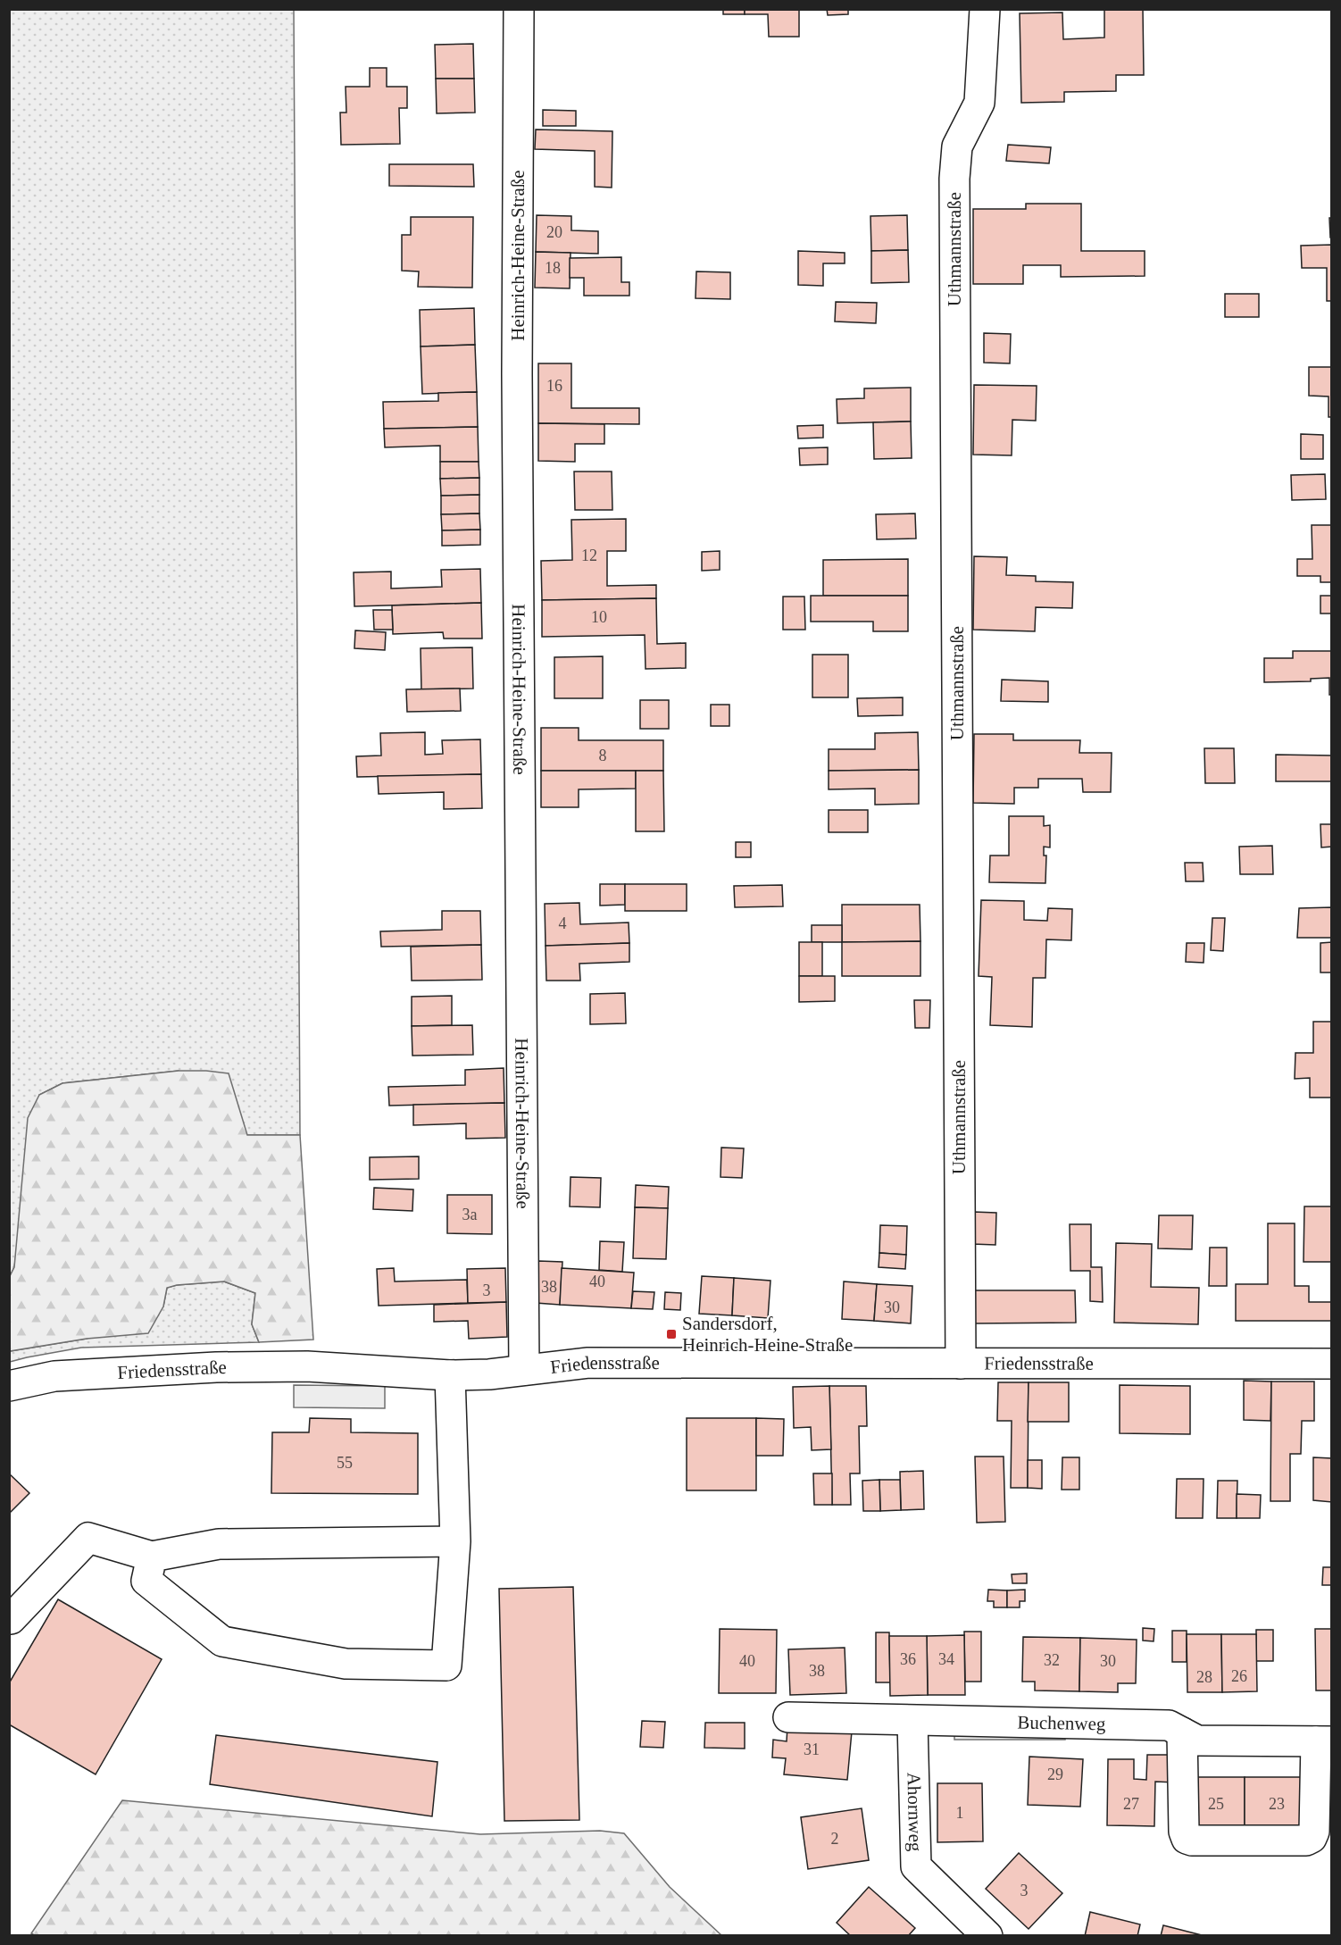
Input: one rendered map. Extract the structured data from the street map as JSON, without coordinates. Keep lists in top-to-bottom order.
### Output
{
  "streets": {
    "street": [
      "Uthmannstraße",
      "Heinrich-Heine-Straße",
      "Friedensstraße",
      "Buchenweg",
      "Ahornweg"
    ]
  },
  "crossings": [
    ["Uthmannstraße", "Friedensstraße"],
    ["Heinrich-Heine-Straße", "Friedensstraße"],
    ["Buchenweg", "Ahornweg"]
  ],
  "places": {
    "transit": ["Sandersdorf, Heinrich-Heine-Straße"]
  },
  "house_numbers": [
    "20",
    "18",
    "16",
    "12",
    "10",
    "8",
    "4",
    "3a",
    "40",
    "38",
    "3",
    "30",
    "55",
    "36",
    "34",
    "32",
    "40",
    "30",
    "38",
    "26",
    "28",
    "31",
    "29",
    "27",
    "25",
    "23",
    "1",
    "2",
    "3"
  ]
}
